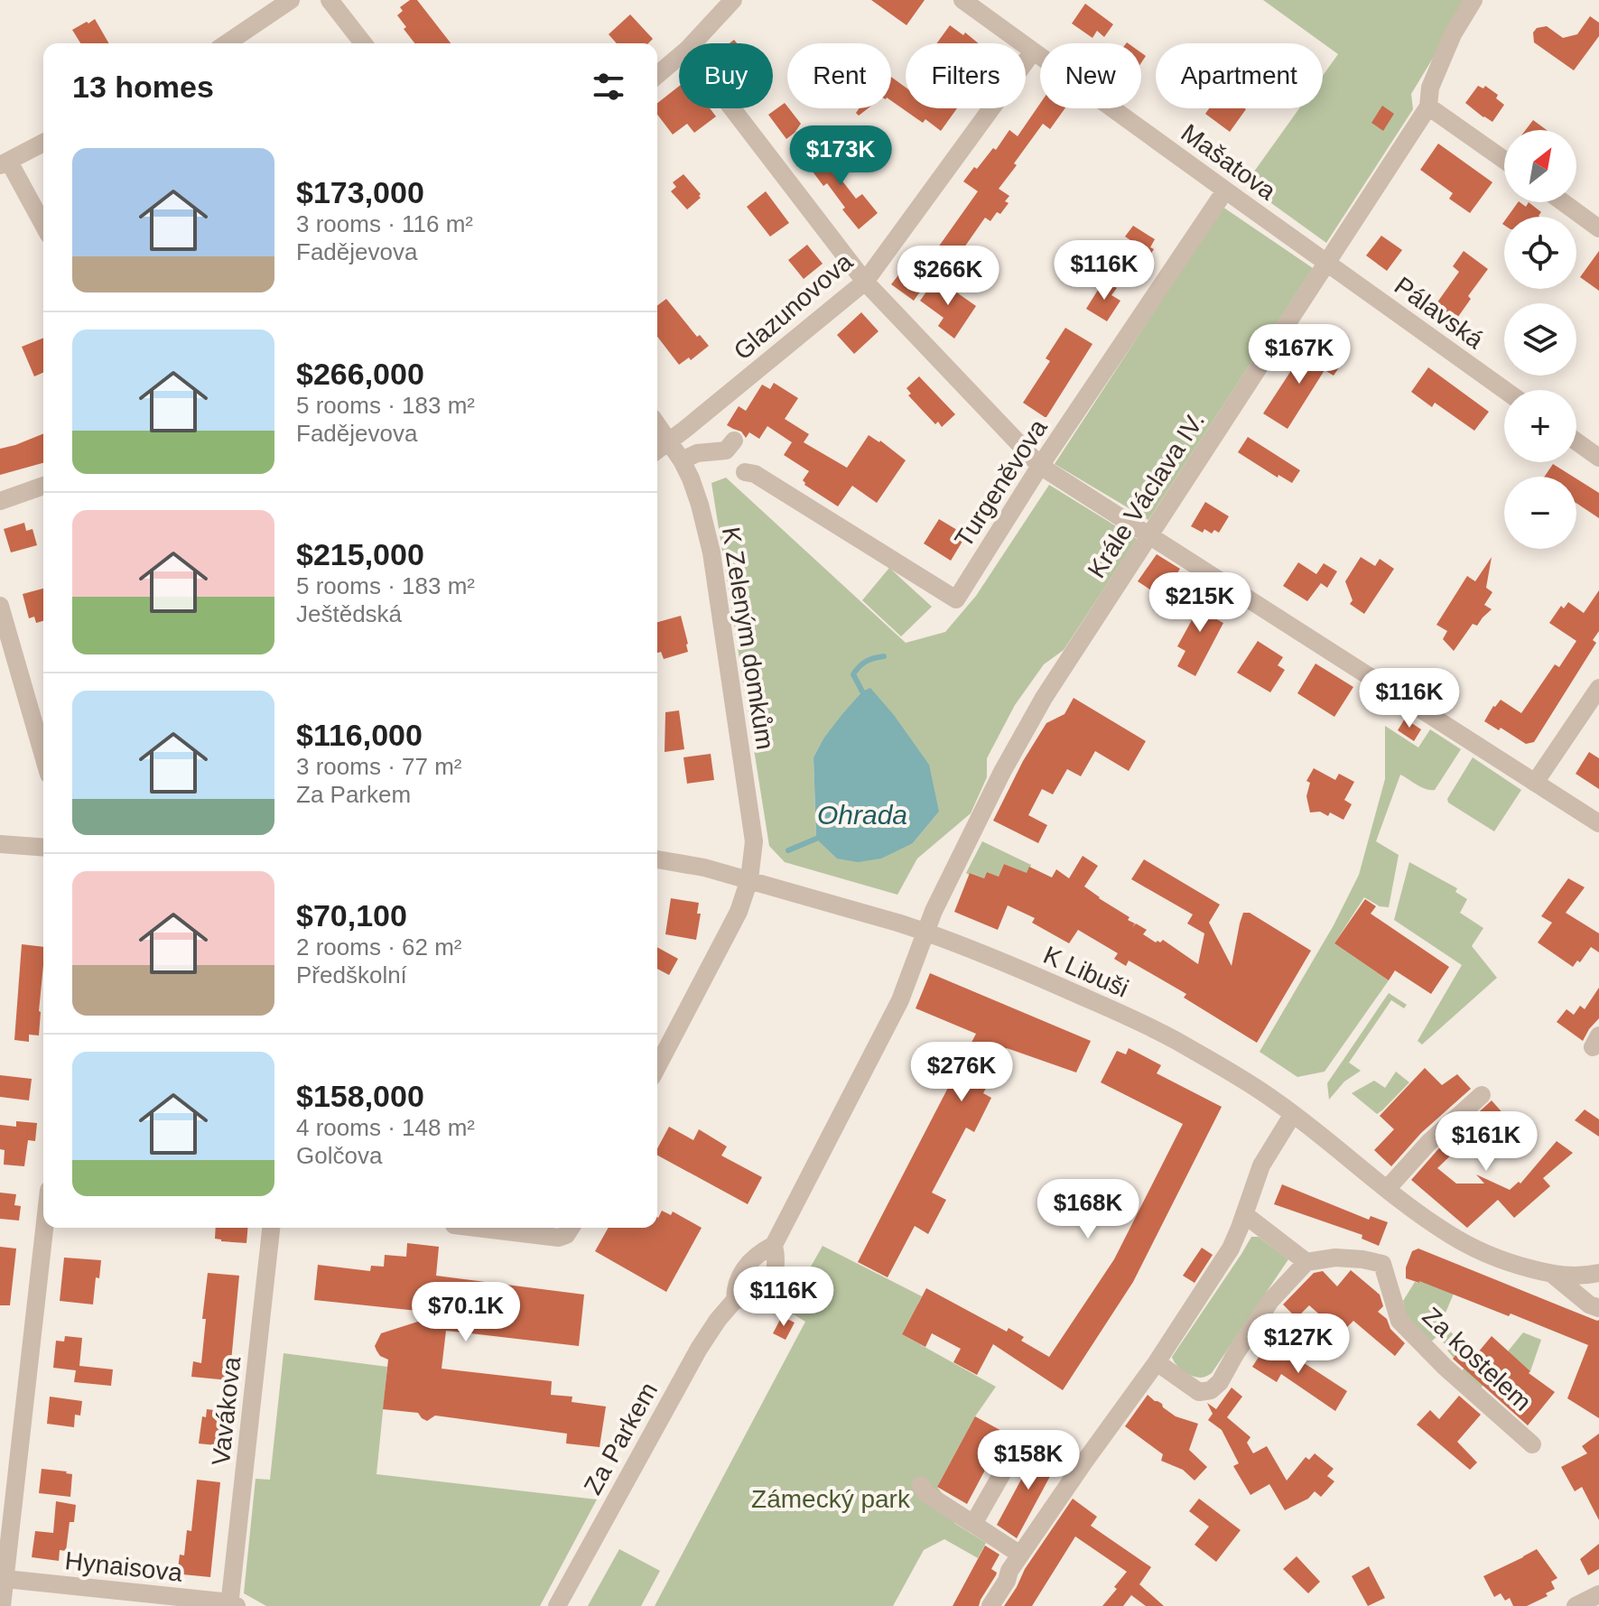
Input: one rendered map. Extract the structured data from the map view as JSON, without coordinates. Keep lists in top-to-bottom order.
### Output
{
  "streets": {
    "street": [
      "Mašatova",
      "Glazunovova",
      "Pálavská",
      "Turgeněvova",
      "Krále Václava IV.",
      "K Zeleným domkům",
      "K Libuši",
      "Za kostelem",
      "Vavákova",
      "Za Parkem",
      "Hynaisova"
    ]
  },
  "crossings": [
    ["Mašatova", "Glazunovova"],
    ["Mašatova", "Pálavská"],
    ["Mašatova", "Turgeněvova"],
    ["Mašatova", "Krále Václava IV."],
    ["Glazunovova", "K Zeleným domkům"],
    ["Pálavská", "Krále Václava IV."],
    ["Krále Václava IV.", "K Libuši"],
    ["Krále Václava IV.", "Za Parkem"],
    ["K Zeleným domkům", "K Libuši"],
    ["K Libuši", "Za Parkem"],
    ["Vavákova", "Hynaisova"]
  ],
  "water": ["Ohrada"],
  "parks": ["Zámecký park"],
  "north": "top right",
  "page": {
    "chip": [
      "Buy",
      "Rent",
      "Filters",
      "New",
      "Apartment"
    ],
    "heading": "13 homes",
    "price": [
      "$173K",
      "$116K",
      "$266K",
      "$167K",
      "$215K",
      "$116K",
      "$276K",
      "$161K",
      "$168K",
      "$116K",
      "$70.1K",
      "$127K",
      "$158K"
    ],
    "map_buttons": ["+", "−"],
    "list": [
      {
        "name": "$173,000",
        "note": "3 rooms · 116 m² · Fadějevova"
      },
      {
        "name": "$266,000",
        "note": "5 rooms · 183 m² · Fadějevova"
      },
      {
        "name": "$215,000",
        "note": "5 rooms · 183 m² · Ještědská"
      },
      {
        "name": "$116,000",
        "note": "3 rooms · 77 m² · Za Parkem"
      },
      {
        "name": "$70,100",
        "note": "2 rooms · 62 m² · Předškolní"
      },
      {
        "name": "$158,000",
        "note": "4 rooms · 148 m² · Golčova"
      }
    ]
  }
}
